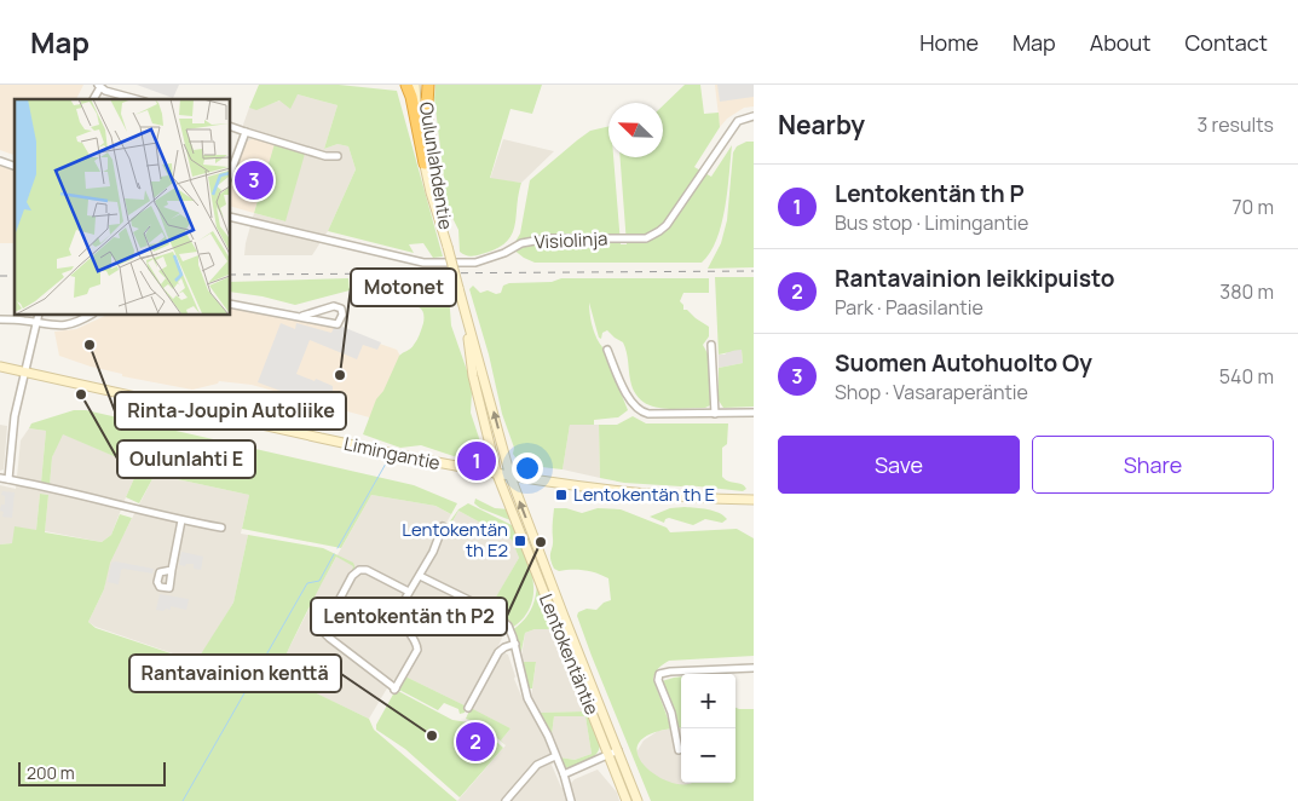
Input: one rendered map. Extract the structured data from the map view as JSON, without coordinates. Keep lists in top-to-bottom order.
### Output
{
  "streets": {
    "main road": ["Oulunlahdentie", "Limingantie", "Lentokentäntie"],
    "street": ["Visiolinja"]
  },
  "crossings": [
    ["Oulunlahdentie", "Limingantie"],
    ["Oulunlahdentie", "Lentokentäntie"],
    ["Limingantie", "Lentokentäntie"]
  ],
  "places": {
    "other": [
      "Rinta-Joupin Autoliike",
      "Motonet",
      "Oulunlahti E",
      "Lentokentän th P2",
      "Rantavainion kenttä"
    ],
    "transit": ["Lentokentän th E", "Lentokentän th E2"]
  },
  "scale_bar": "200 m",
  "north": "top left",
  "page": {
    "header": "Map",
    "nav": [
      "Home",
      "Map",
      "About",
      "Contact"
    ],
    "heading": ["Nearby", "3 results"],
    "pins": ["3", "1", "2"],
    "list": [
      {
        "mark": "1",
        "name": "Lentokentän th P",
        "note": "Bus stop · Limingantie",
        "value": "70 m"
      },
      {
        "mark": "2",
        "name": "Rantavainion leikkipuisto",
        "note": "Park · Paasilantie",
        "value": "380 m"
      },
      {
        "mark": "3",
        "name": "Suomen Autohuolto Oy",
        "note": "Shop · Vasaraperäntie",
        "value": "540 m"
      }
    ],
    "buttons": ["Save", "Share"],
    "map_buttons": ["+", "−"],
    "scale": "200 m"
  }
}
